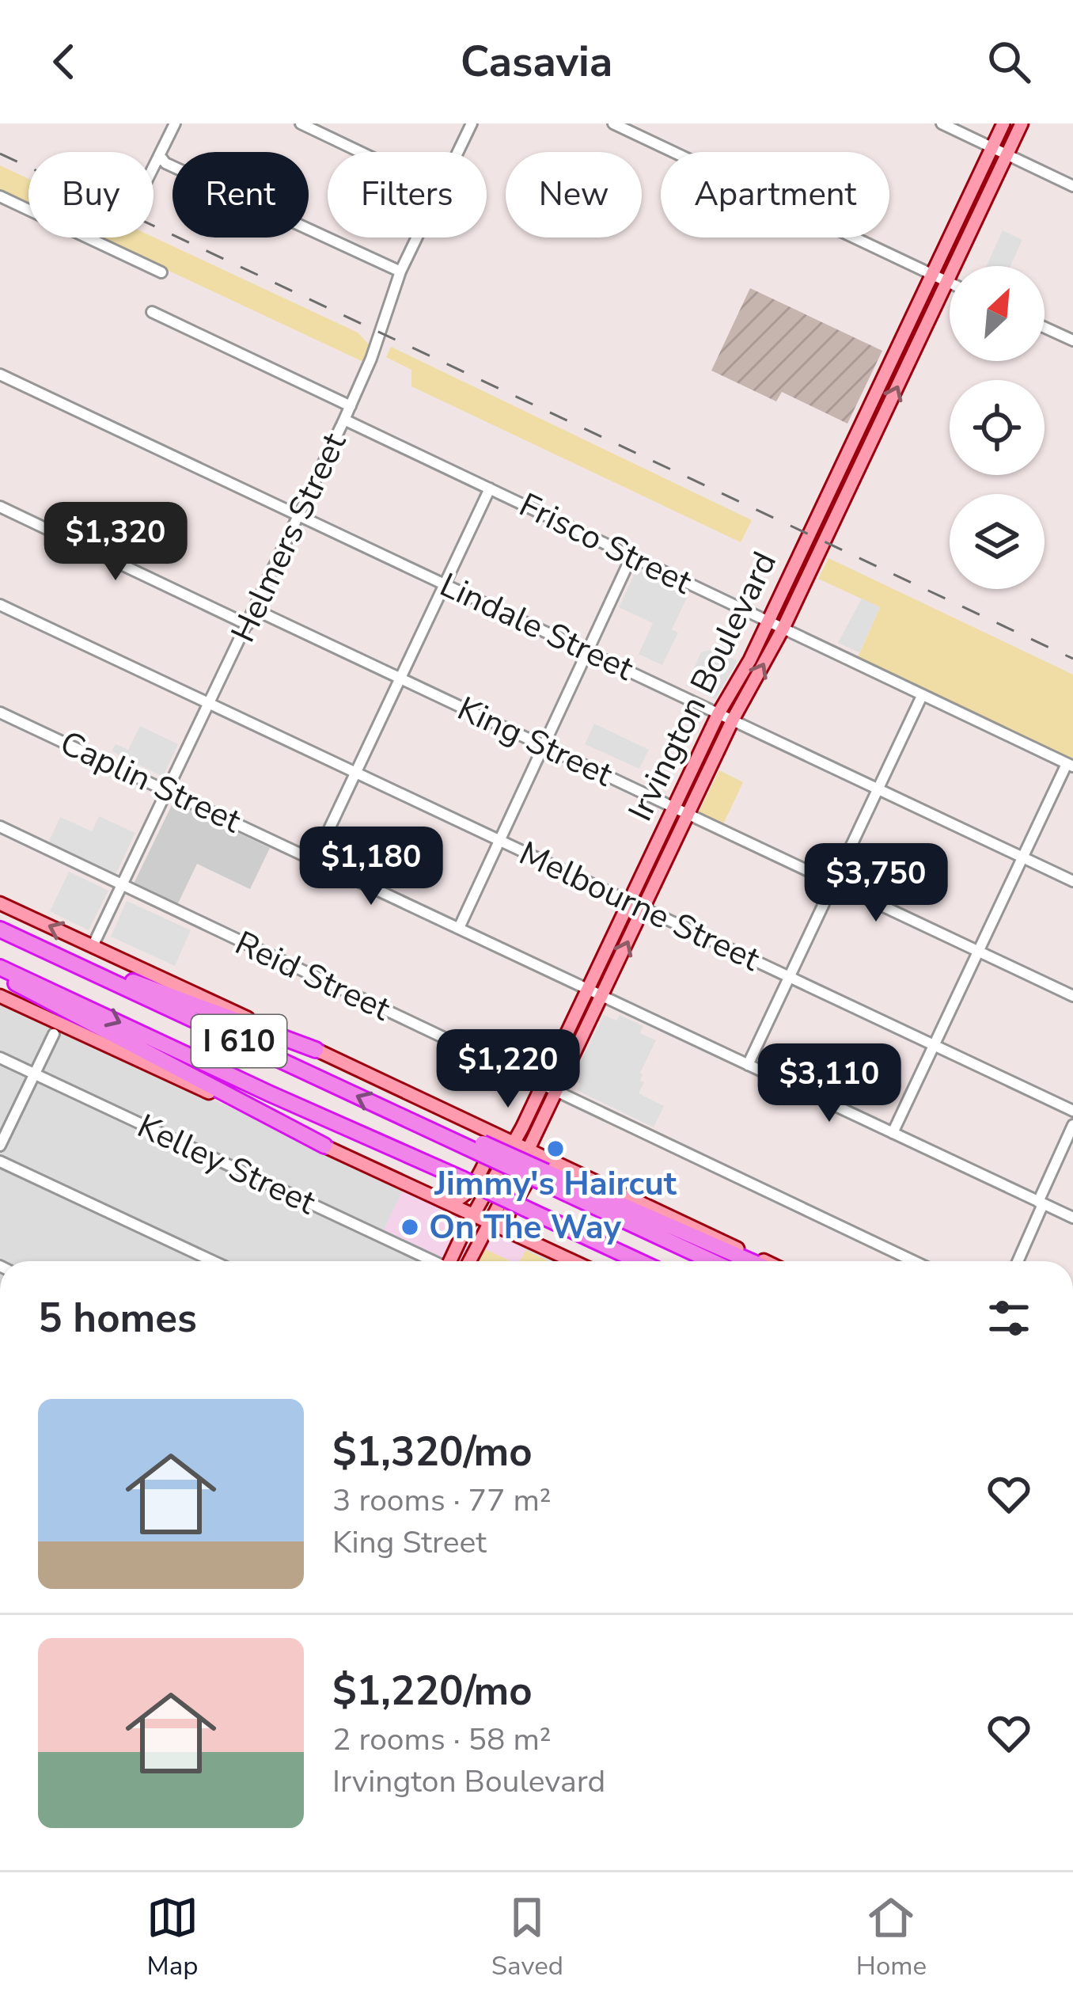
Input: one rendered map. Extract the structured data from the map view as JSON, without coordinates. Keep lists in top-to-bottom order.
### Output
{
  "streets": {
    "highway": ["I 610"],
    "main road": ["Irvington Boulevard"],
    "street": [
      "Helmers Street",
      "Frisco Street",
      "Lindale Street",
      "King Street",
      "Caplin Street",
      "Melbourne Street",
      "Reid Street",
      "Kelley Street"
    ]
  },
  "crossings": [
    ["Helmers Street", "Frisco Street"],
    ["Helmers Street", "Lindale Street"],
    ["Helmers Street", "King Street"],
    ["Helmers Street", "Caplin Street"],
    ["Helmers Street", "Melbourne Street"],
    ["Helmers Street", "Reid Street"],
    ["Frisco Street", "Irvington Boulevard"],
    ["Lindale Street", "Irvington Boulevard"],
    ["Irvington Boulevard", "King Street"],
    ["Irvington Boulevard", "Caplin Street"],
    ["Irvington Boulevard", "Melbourne Street"],
    ["Irvington Boulevard", "Reid Street"]
  ],
  "places": ["Jimmy's Haircut", "On The Way"],
  "north": "top right",
  "page": {
    "header": "Casavia",
    "chip": [
      "Buy",
      "Rent",
      "Filters",
      "New",
      "Apartment"
    ],
    "price": [
      "$1,320",
      "$1,180",
      "$3,750",
      "$1,220",
      "$3,110"
    ],
    "heading": "5 homes",
    "list": [
      {
        "name": "$1,320/mo",
        "note": "3 rooms · 77 m² · King Street"
      },
      {
        "name": "$1,220/mo",
        "note": "2 rooms · 58 m² · Irvington Boulevard"
      }
    ],
    "tabs": ["Map", "Saved", "Home"]
  }
}
